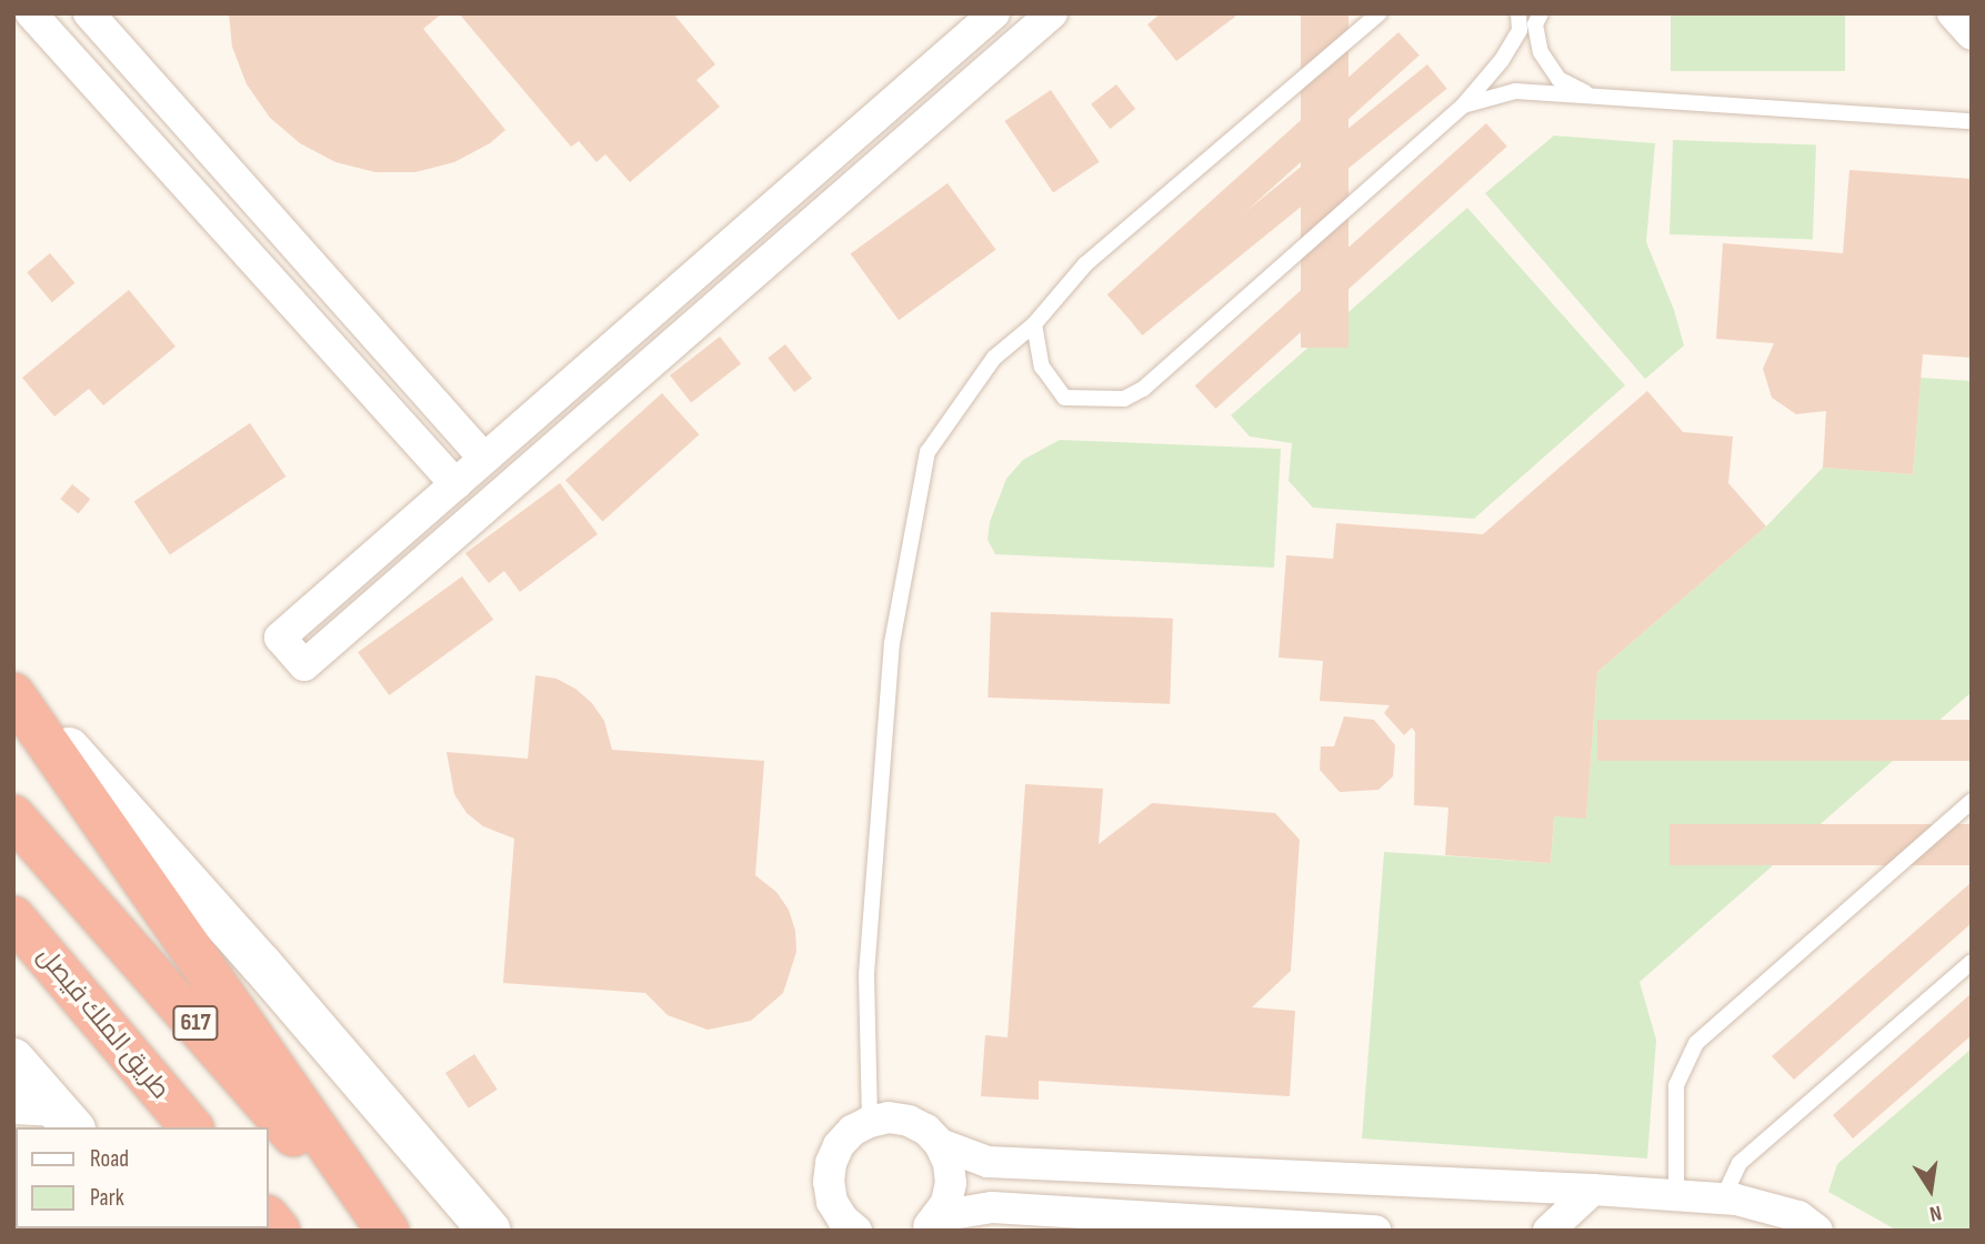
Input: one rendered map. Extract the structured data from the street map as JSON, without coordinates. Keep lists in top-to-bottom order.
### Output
{
  "streets": {
    "highway": ["طريق الملك فيصل", "617"]
  },
  "legend": ["Road", "Park"],
  "north": "bottom"
}
